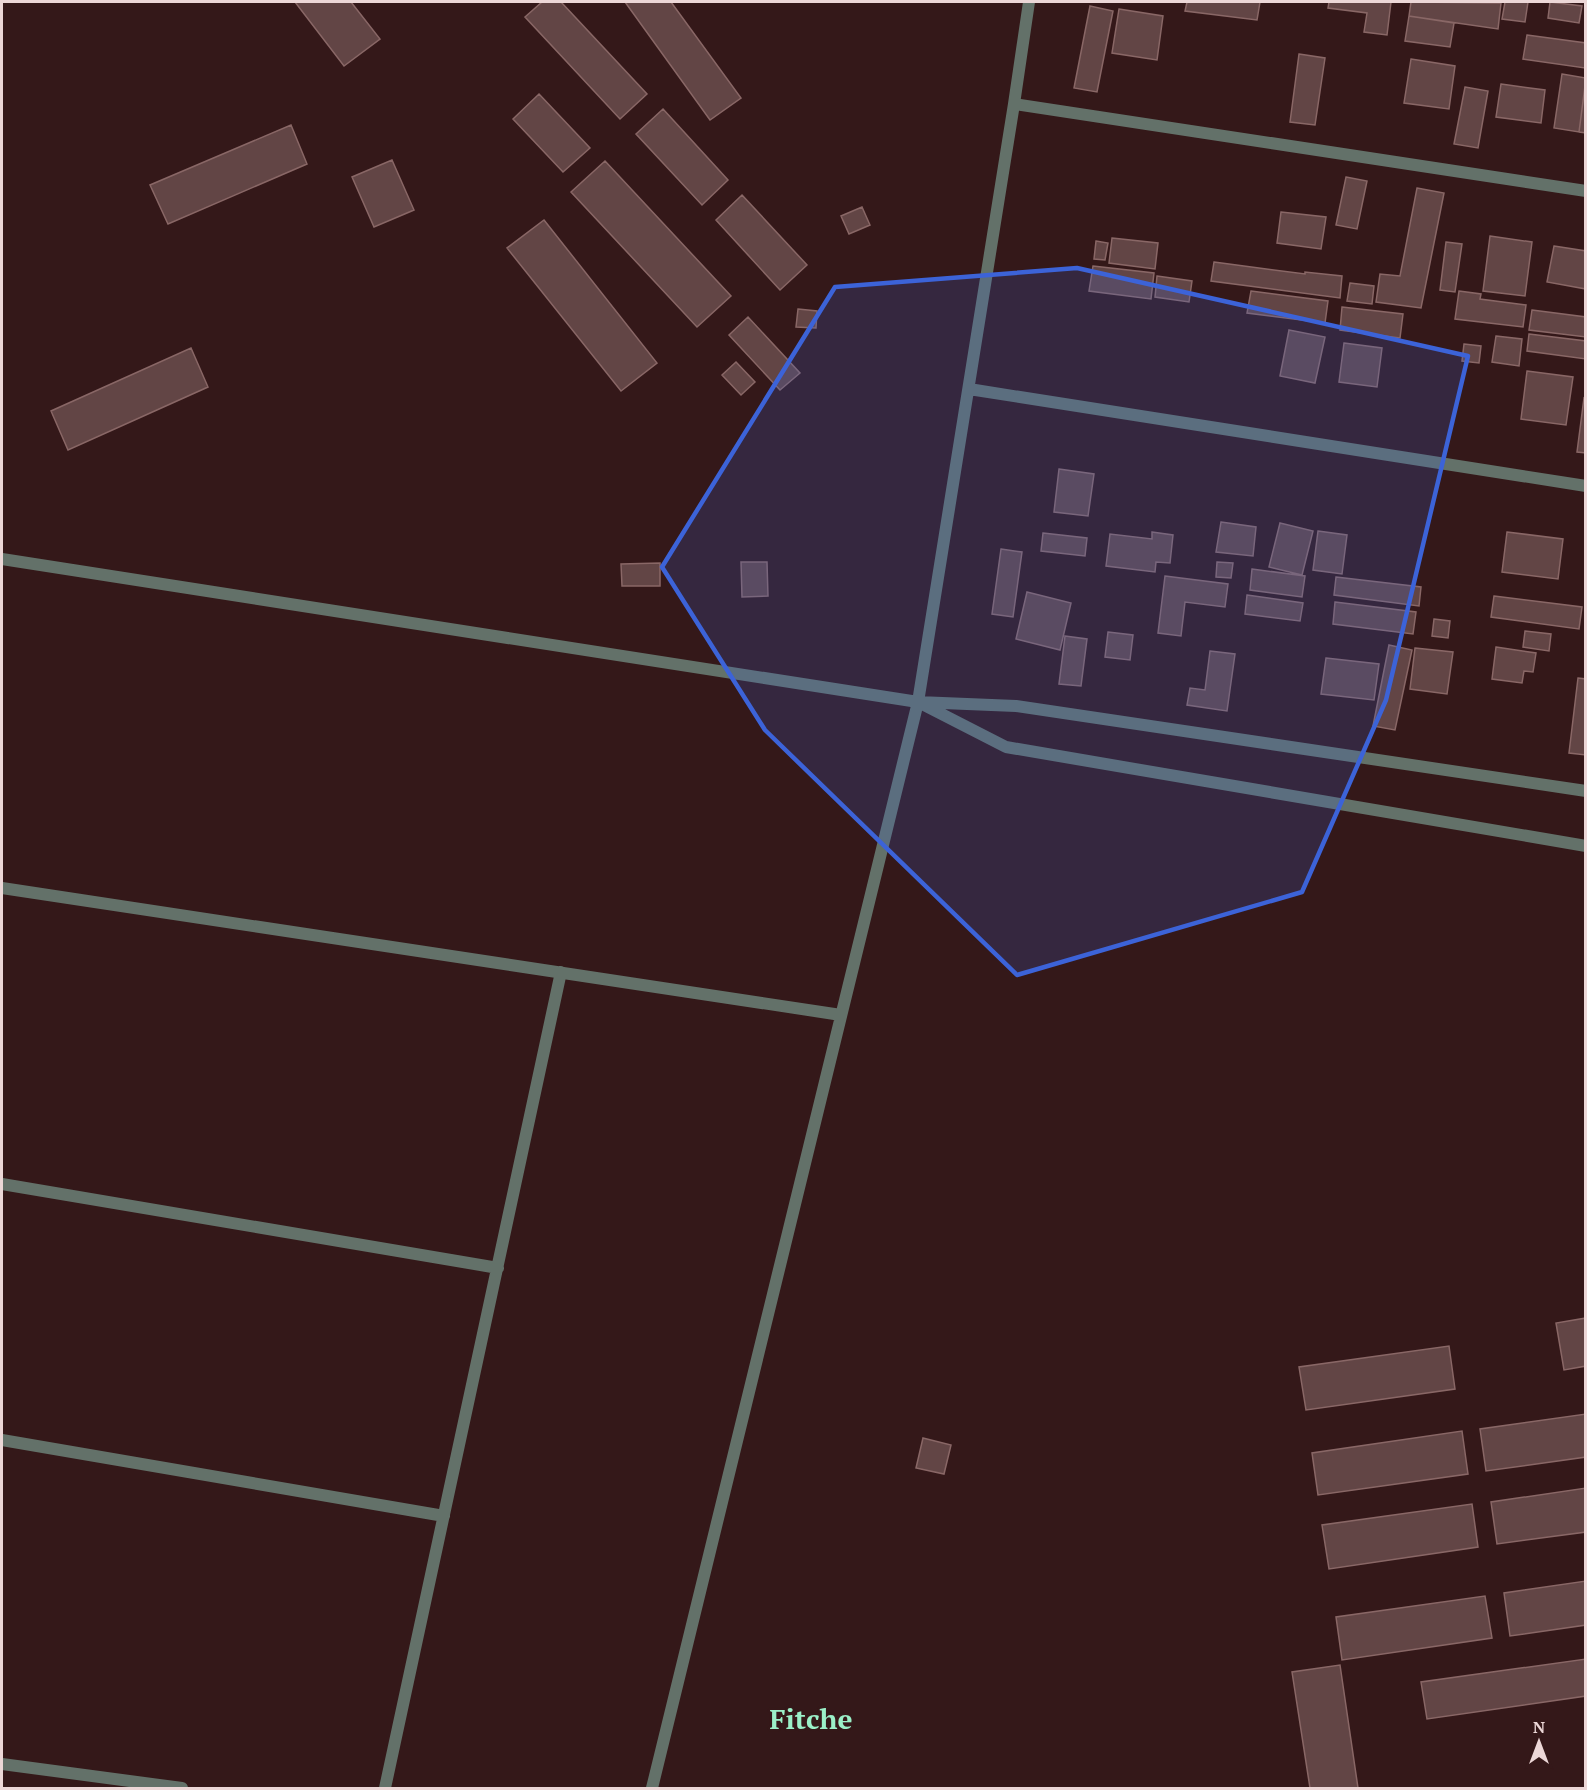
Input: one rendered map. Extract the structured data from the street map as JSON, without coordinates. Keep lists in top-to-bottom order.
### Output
{
  "districts": ["Fitche"],
  "north": "top"
}
